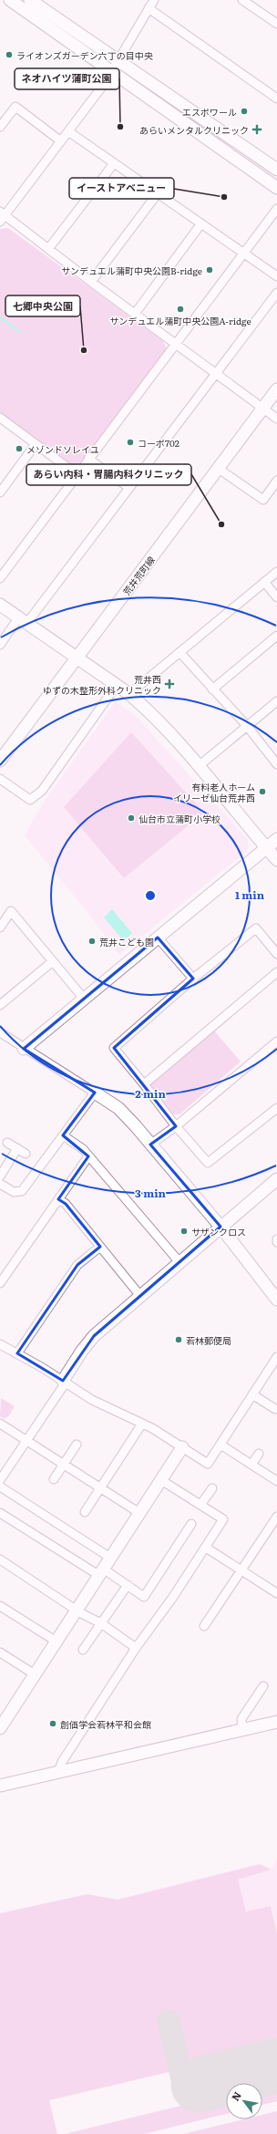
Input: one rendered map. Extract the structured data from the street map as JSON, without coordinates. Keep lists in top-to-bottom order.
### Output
{
  "streets": {
    "street": ["荒井荒町線"]
  },
  "places": {
    "other": [
      "ライオンズガーデン六丁の目中央",
      "エスポワール",
      "ネオハイツ蒲町公園",
      "イーストアベニュー",
      "サンデュエル蒲町中央公園B-ridge",
      "サンデュエル蒲町中央公園A-ridge",
      "七郷中央公園",
      "コーポ702",
      "メゾンドソレイユ",
      "あらい内科・胃腸内科クリニック",
      "有料老人ホーム イリーゼ仙台荒井西",
      "仙台市立蒲町小学校",
      "荒井こども園",
      "サザンクロス",
      "若林郵便局",
      "創価学会若林平和会館"
    ],
    "health": ["あらいメンタルクリニック", "荒井西 ゆずの木整形外科クリニック"]
  },
  "north": "top left",
  "rings": ["1 min", "2 min", "3 min"]
}
